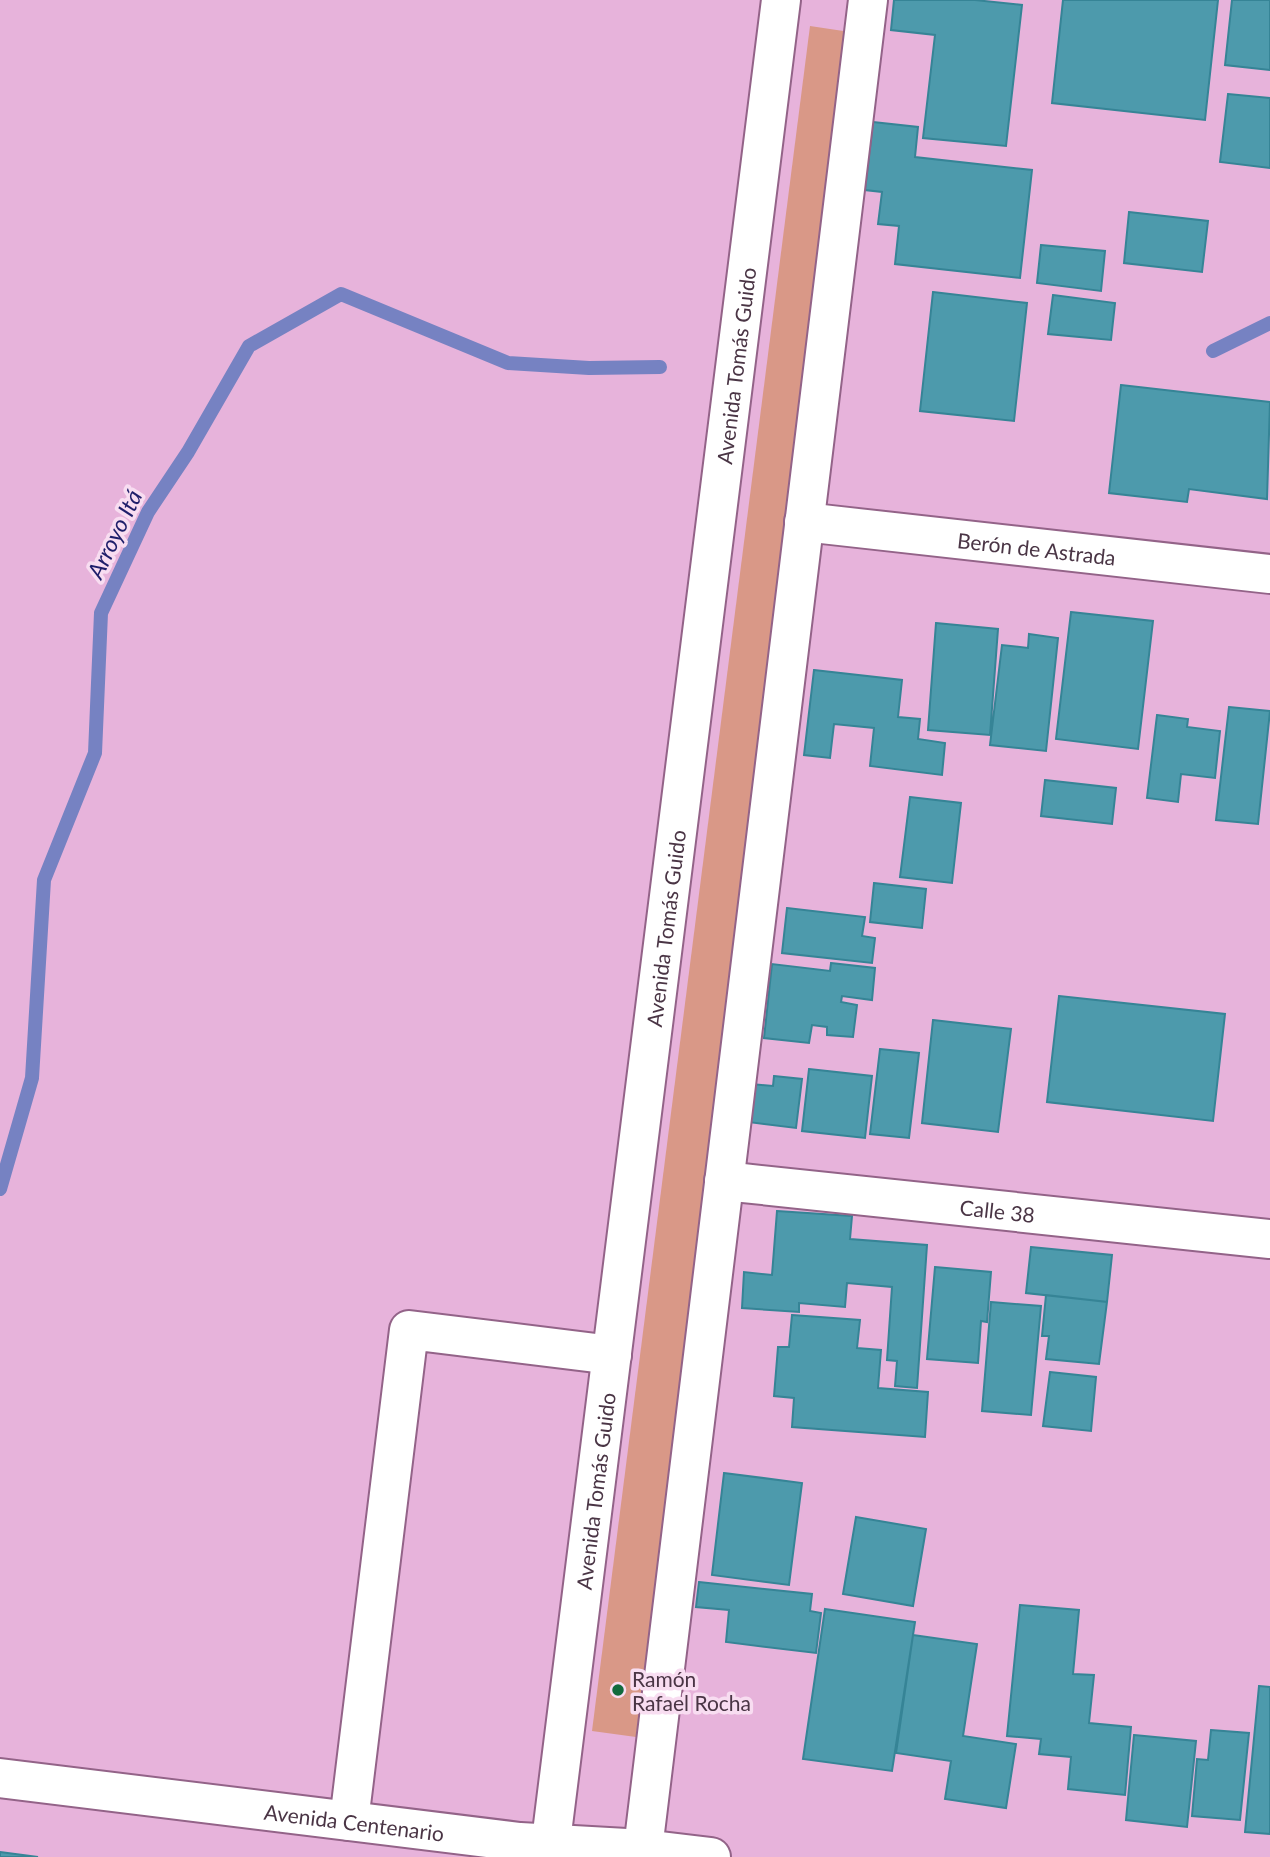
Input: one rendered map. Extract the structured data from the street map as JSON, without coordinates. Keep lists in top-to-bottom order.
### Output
{
  "streets": {
    "main road": [
      "Avenida Tomás Guido",
      "Berón de Astrada",
      "Calle 38",
      "Avenida Centenario"
    ]
  },
  "crossings": [
    ["Avenida Tomás Guido", "Avenida Centenario"]
  ],
  "water": ["Arroyo Itá"],
  "places": ["Ramón Rafael Rocha"]
}
